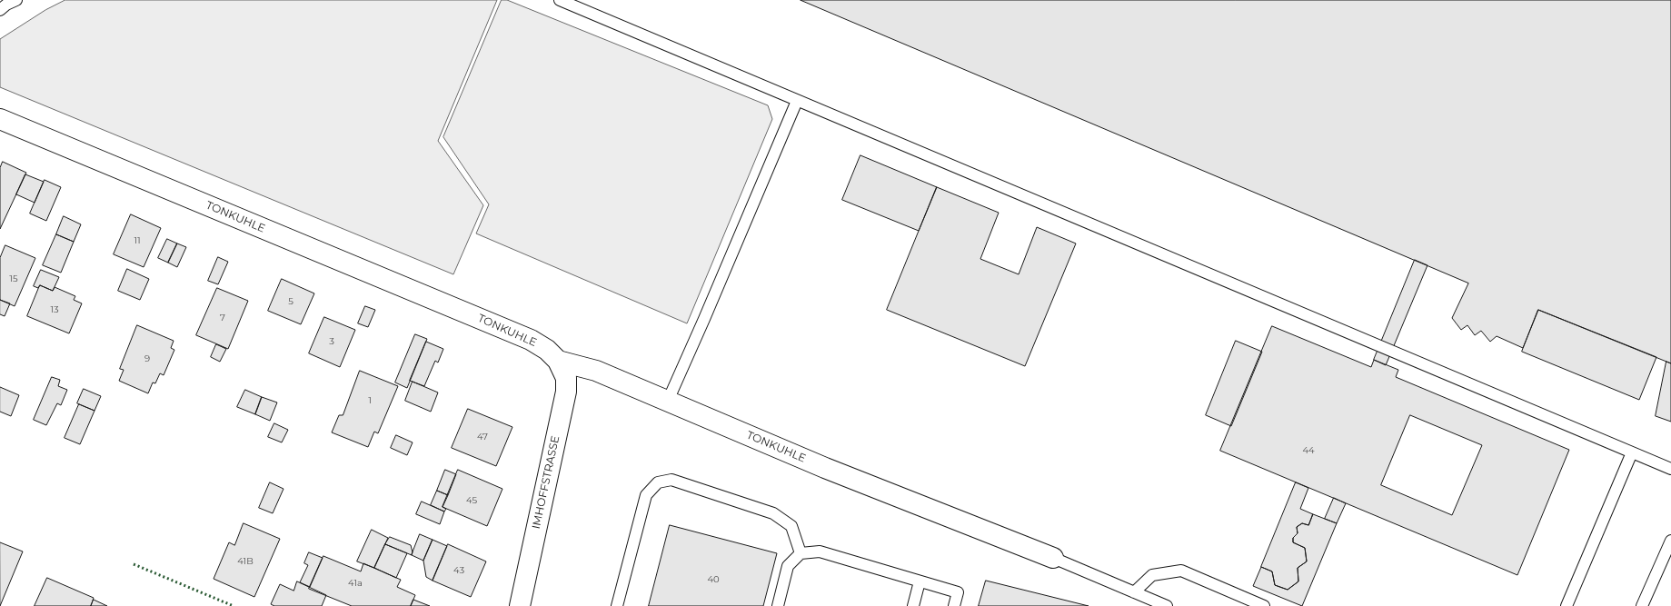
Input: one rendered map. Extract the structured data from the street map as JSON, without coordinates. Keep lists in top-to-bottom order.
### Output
{
  "streets": {
    "street": ["TONKUHLE", "IMHOFFSTRASSE"]
  },
  "crossings": [
    ["TONKUHLE", "IMHOFFSTRASSE"]
  ],
  "house_numbers": [
    "11",
    "15",
    "5",
    "13",
    "7",
    "3",
    "9",
    "1",
    "47",
    "44",
    "45",
    "41B",
    "43",
    "40",
    "41a"
  ]
}
